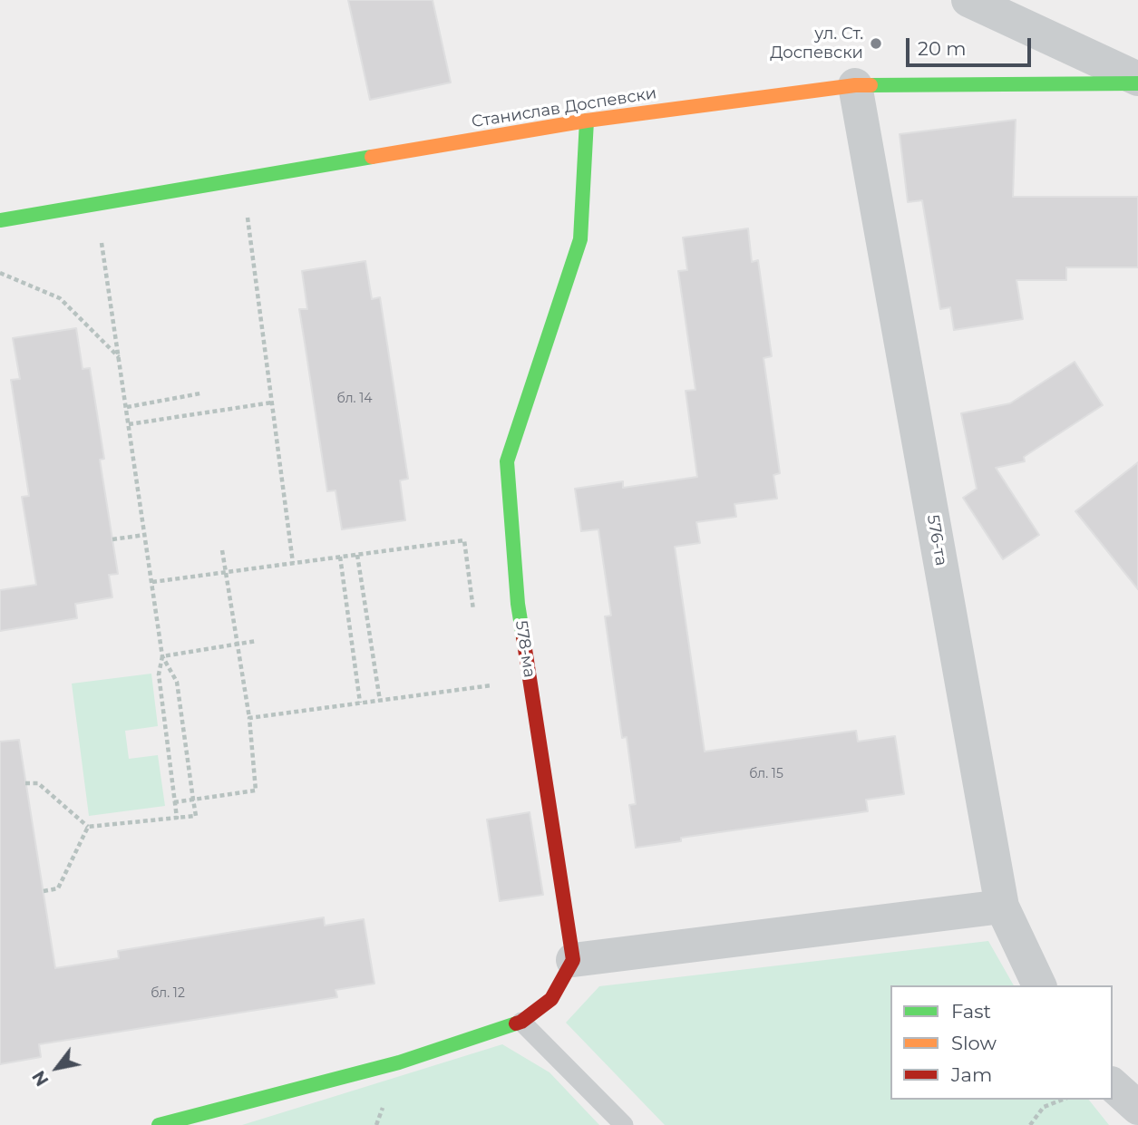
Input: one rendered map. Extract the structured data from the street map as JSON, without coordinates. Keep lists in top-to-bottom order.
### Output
{
  "streets": {
    "street": ["Станислав Доспевски", "576-та", "578-ма"]
  },
  "crossings": [
    ["Станислав Доспевски", "576-та"],
    ["Станислав Доспевски", "578-ма"]
  ],
  "places": ["ул. Ст. Доспевски"],
  "house_numbers": ["бл. 14", "бл. 15", "бл. 12"],
  "legend": ["Fast", "Slow", "Jam"],
  "scale_bar": "20 m",
  "north": "bottom left"
}
